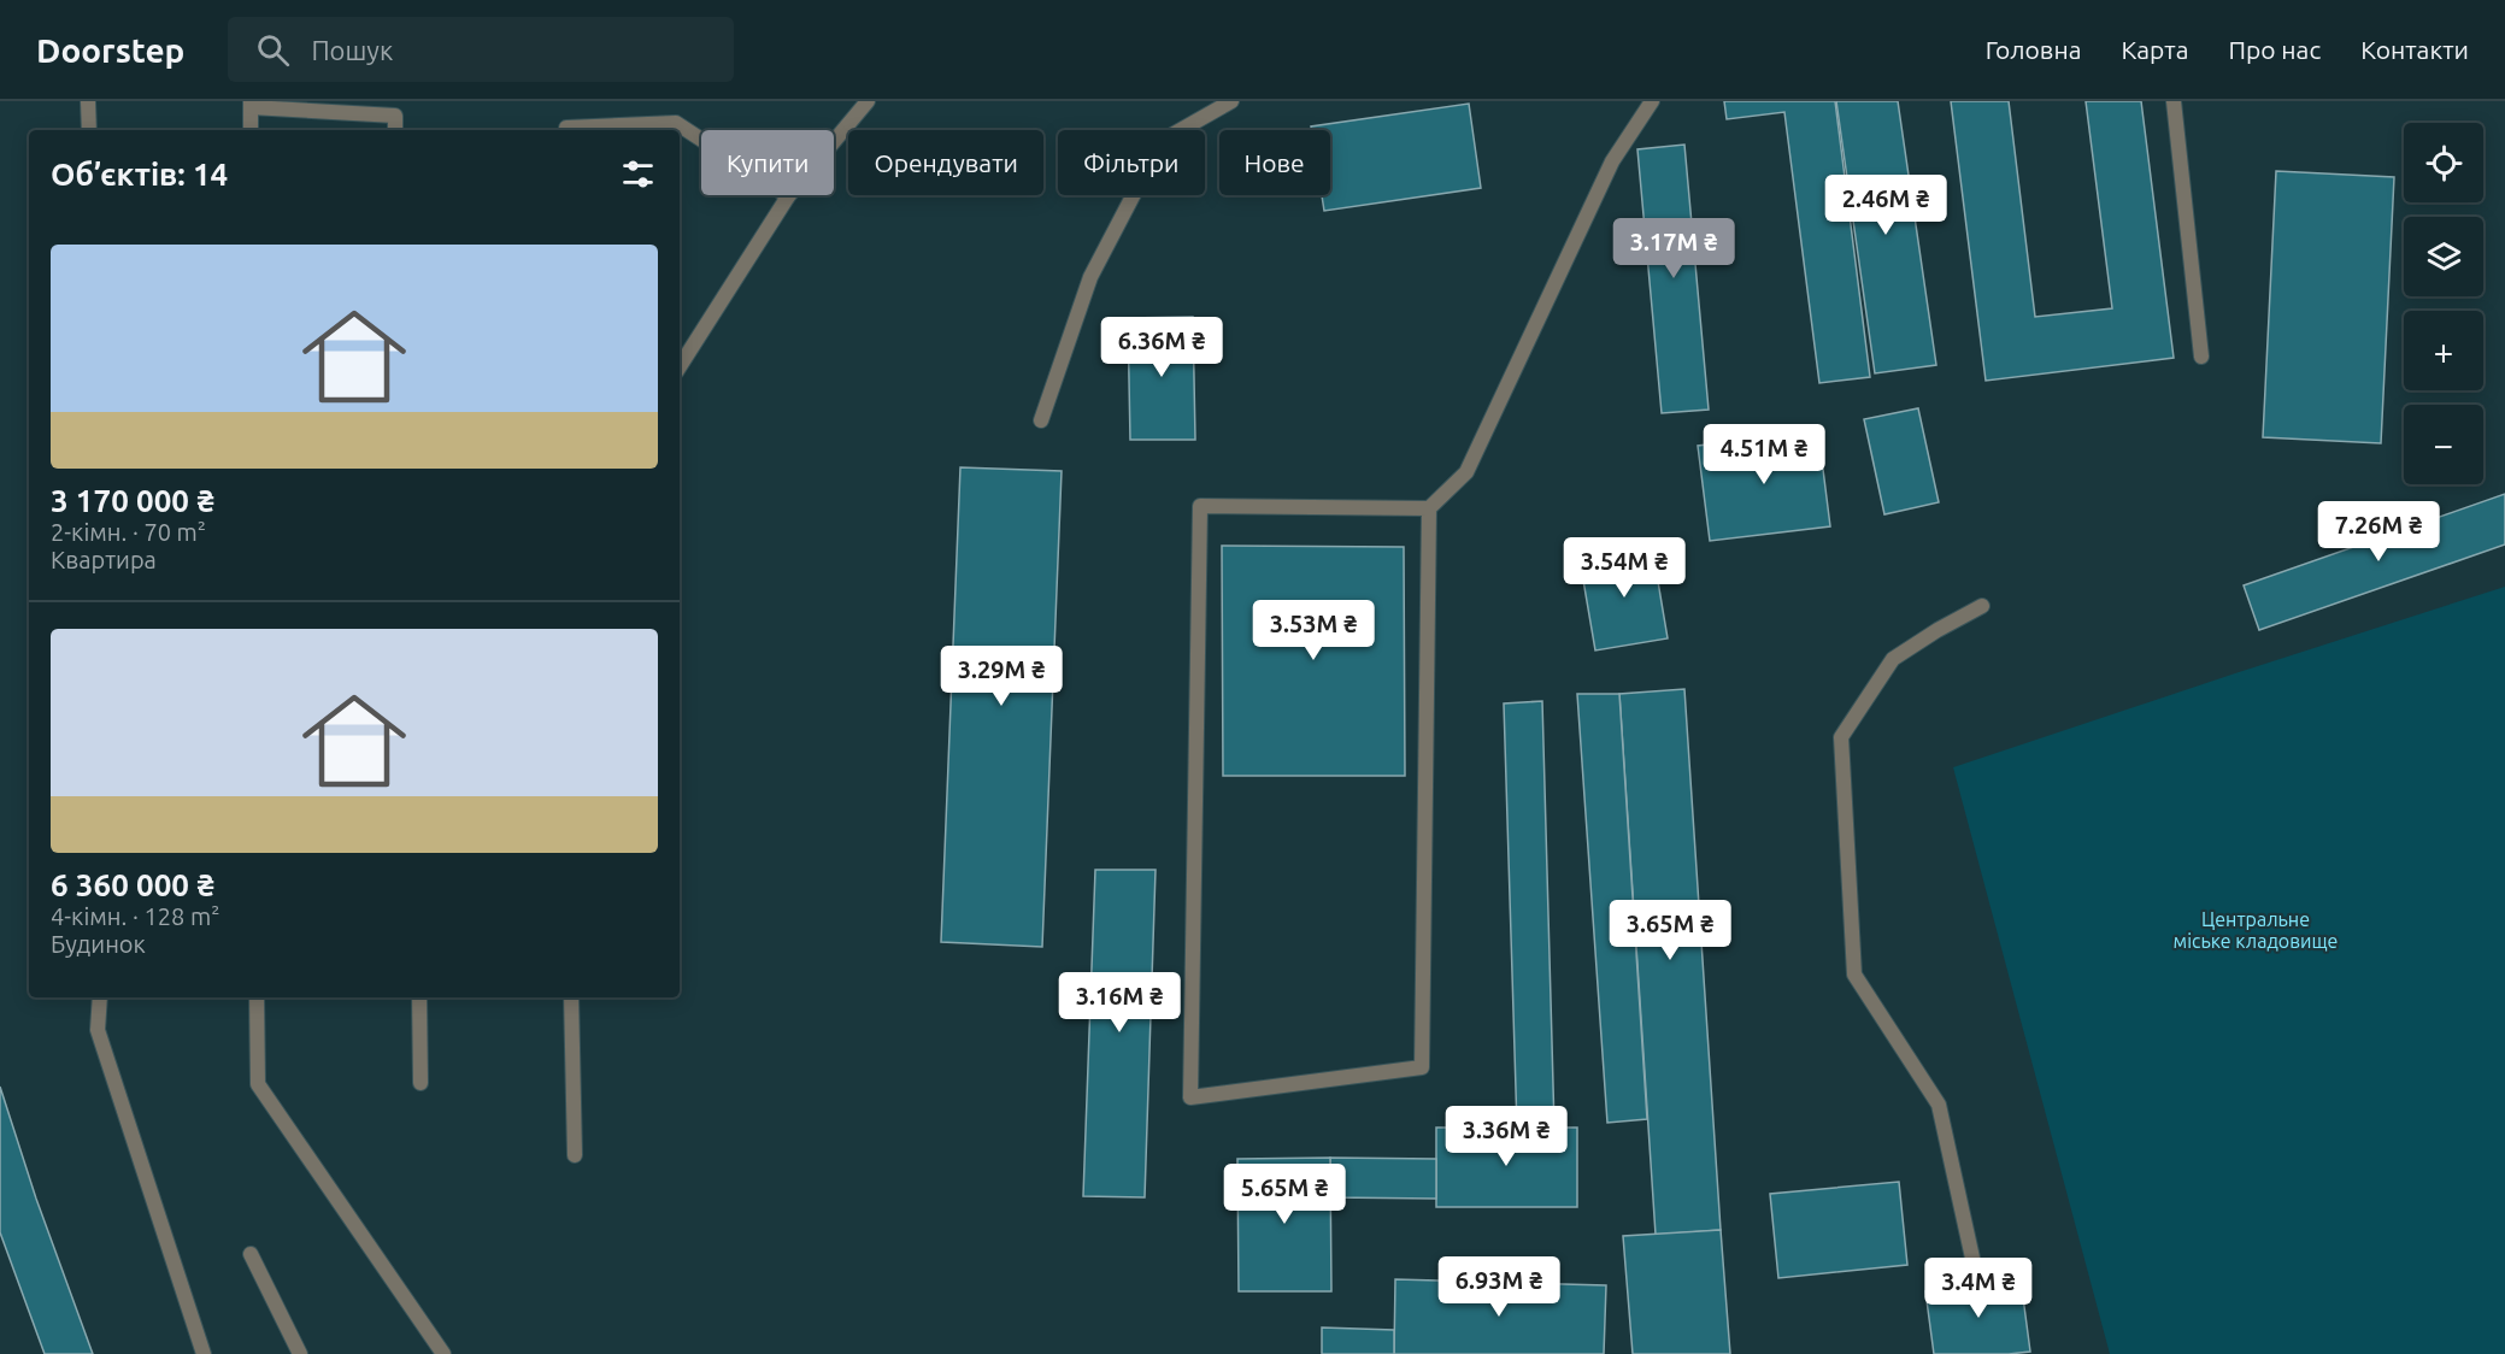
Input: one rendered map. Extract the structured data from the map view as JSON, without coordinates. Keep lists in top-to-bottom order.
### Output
{
  "parks": ["Центральне міське кладовище"],
  "page": {
    "header": "Doorstep",
    "search": "Пошук",
    "nav": [
      "Головна",
      "Карта",
      "Про нас",
      "Контакти"
    ],
    "map_buttons": ["+", "−"],
    "chip": [
      "Купити",
      "Орендувати",
      "Фільтри",
      "Нове"
    ],
    "heading": "Об’єктів: 14",
    "price": [
      "2.46M ₴",
      "3.17M ₴",
      "6.36M ₴",
      "4.51M ₴",
      "7.26M ₴",
      "3.54M ₴",
      "3.53M ₴",
      "3.29M ₴",
      "3.65M ₴",
      "3.16M ₴",
      "3.36M ₴",
      "5.65M ₴",
      "6.93M ₴",
      "3.4M ₴"
    ],
    "list": [
      {
        "name": "3 170 000 ₴",
        "note": "2-кімн. · 70 m² · Квартира"
      },
      {
        "name": "6 360 000 ₴",
        "note": "4-кімн. · 128 m² · Будинок"
      }
    ]
  }
}
